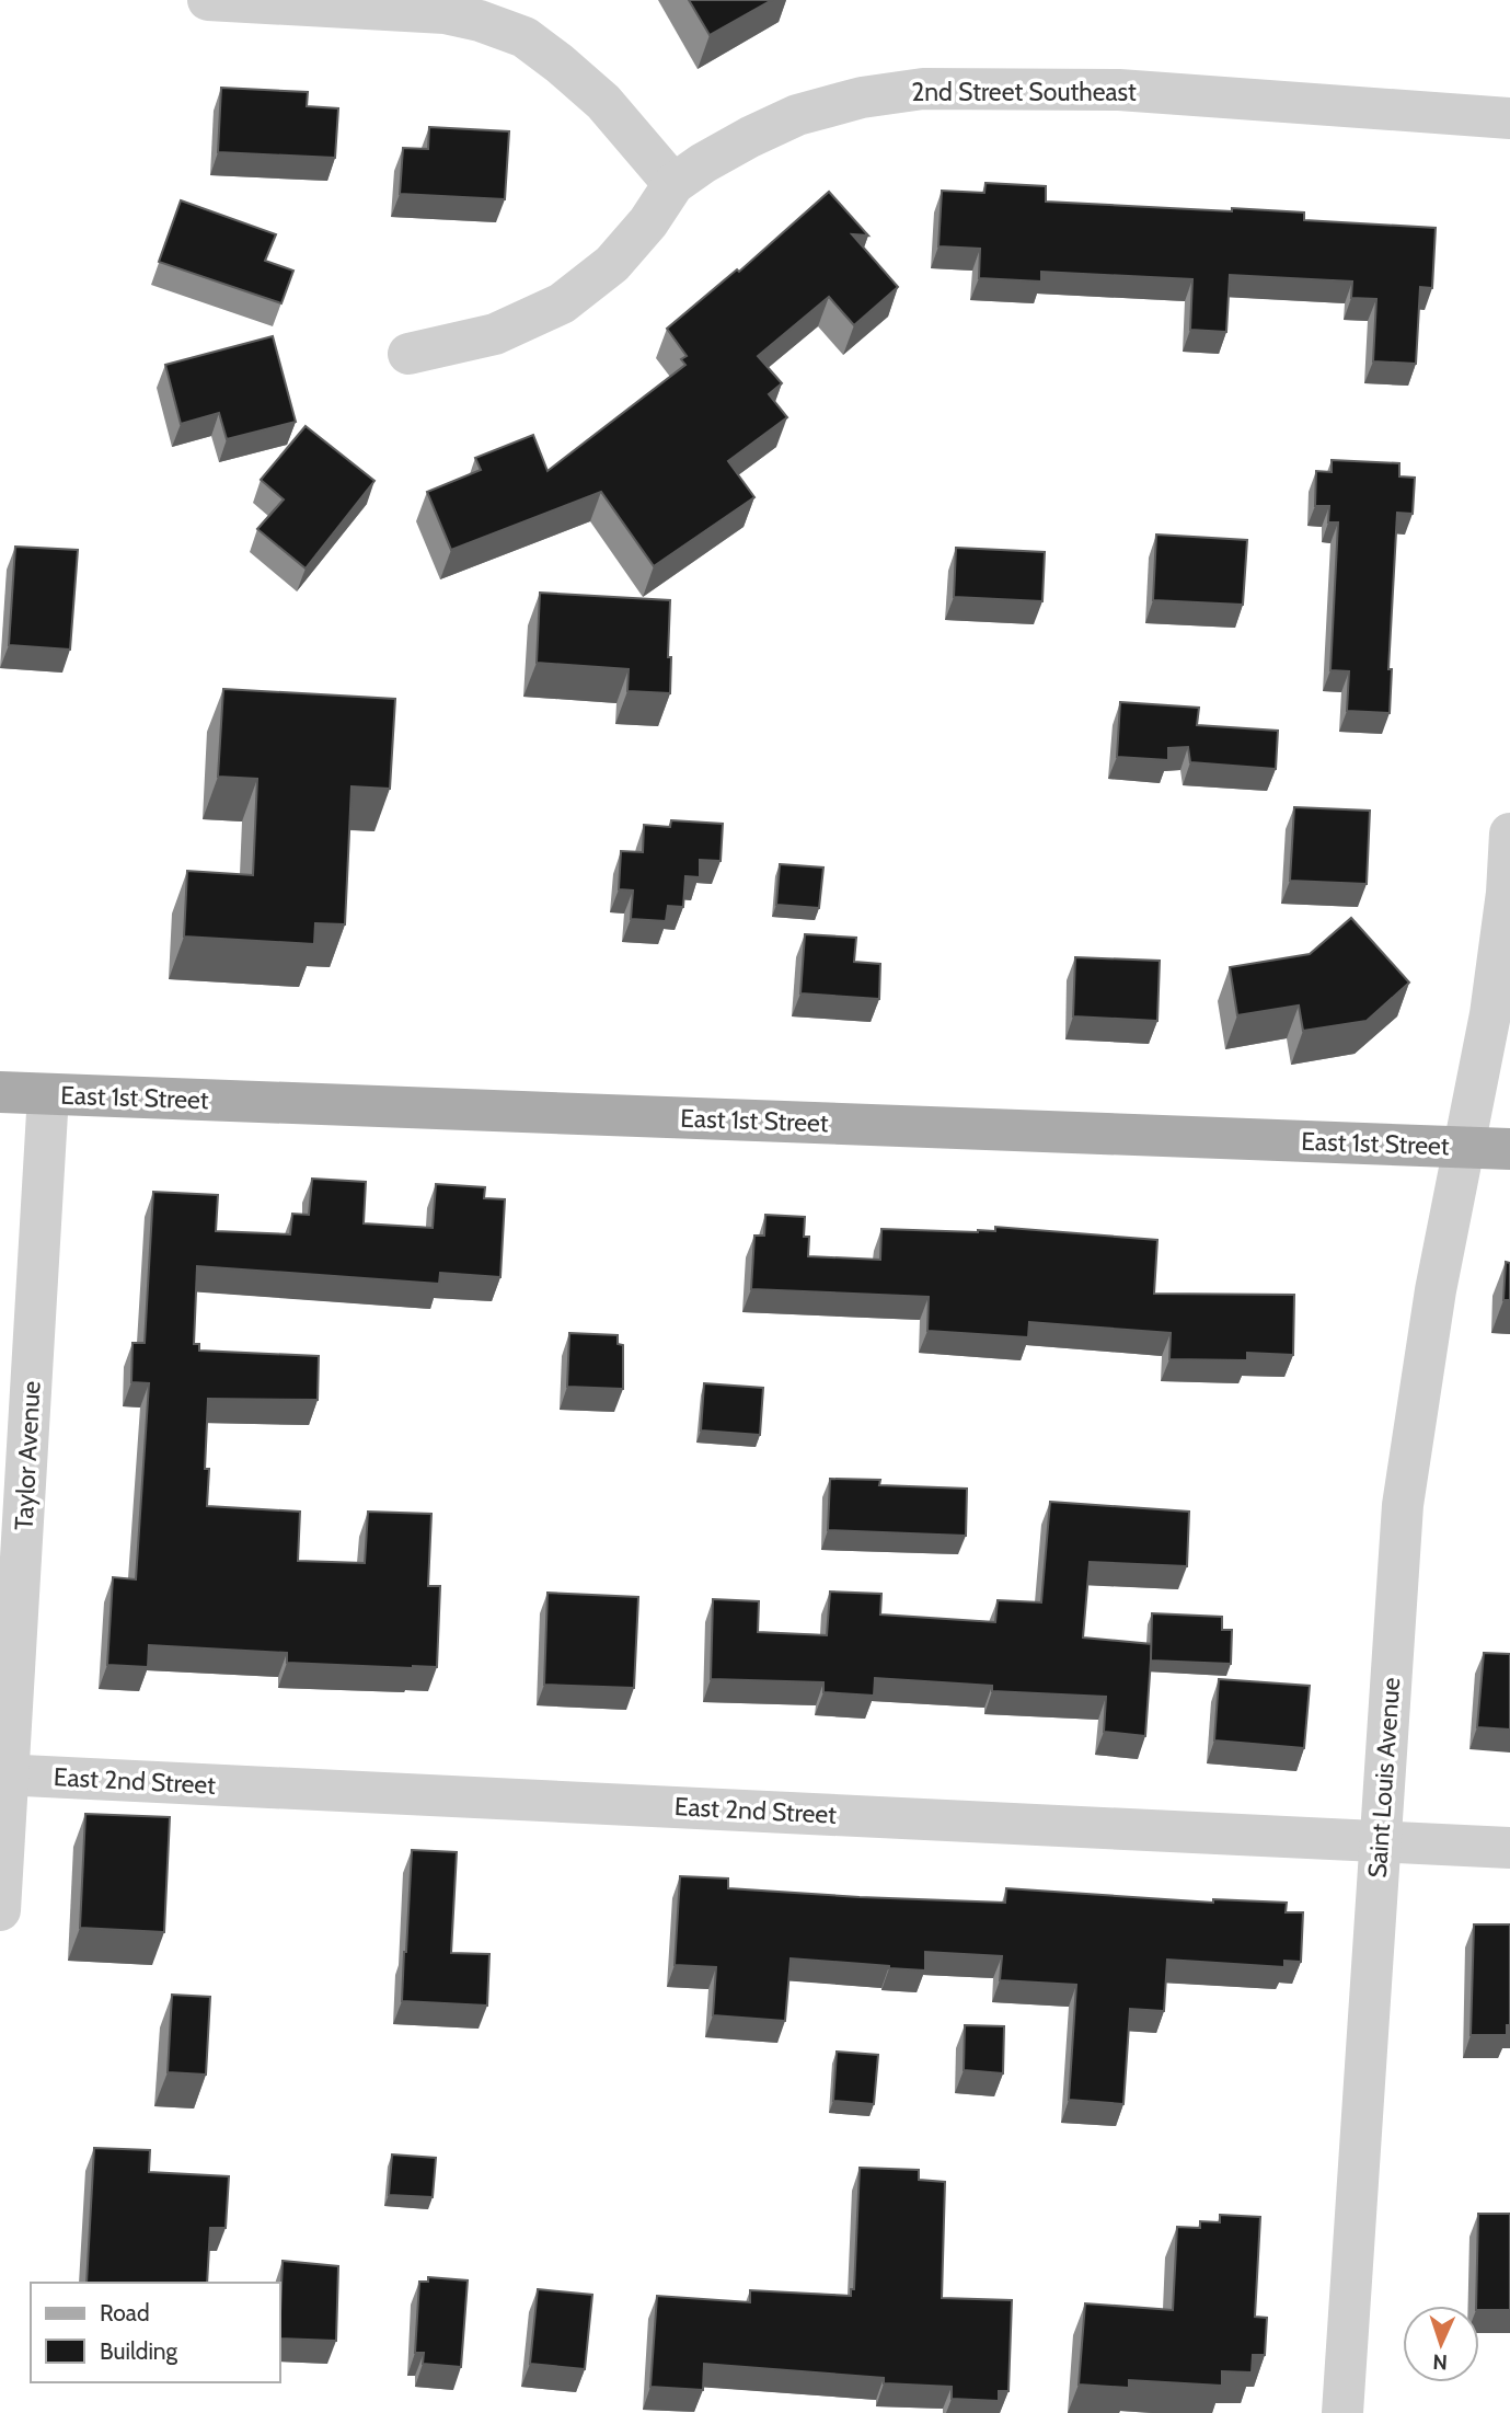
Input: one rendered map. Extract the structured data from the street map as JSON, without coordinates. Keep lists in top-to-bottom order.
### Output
{
  "streets": {
    "main road": ["East 1st Street"],
    "street": [
      "2nd Street Southeast",
      "Taylor Avenue",
      "Saint Louis Avenue",
      "East 2nd Street"
    ]
  },
  "crossings": [
    ["East 1st Street", "Taylor Avenue"],
    ["East 1st Street", "Saint Louis Avenue"],
    ["Taylor Avenue", "East 2nd Street"],
    ["Saint Louis Avenue", "East 2nd Street"]
  ],
  "legend": ["Road", "Building"],
  "north": "bottom"
}
